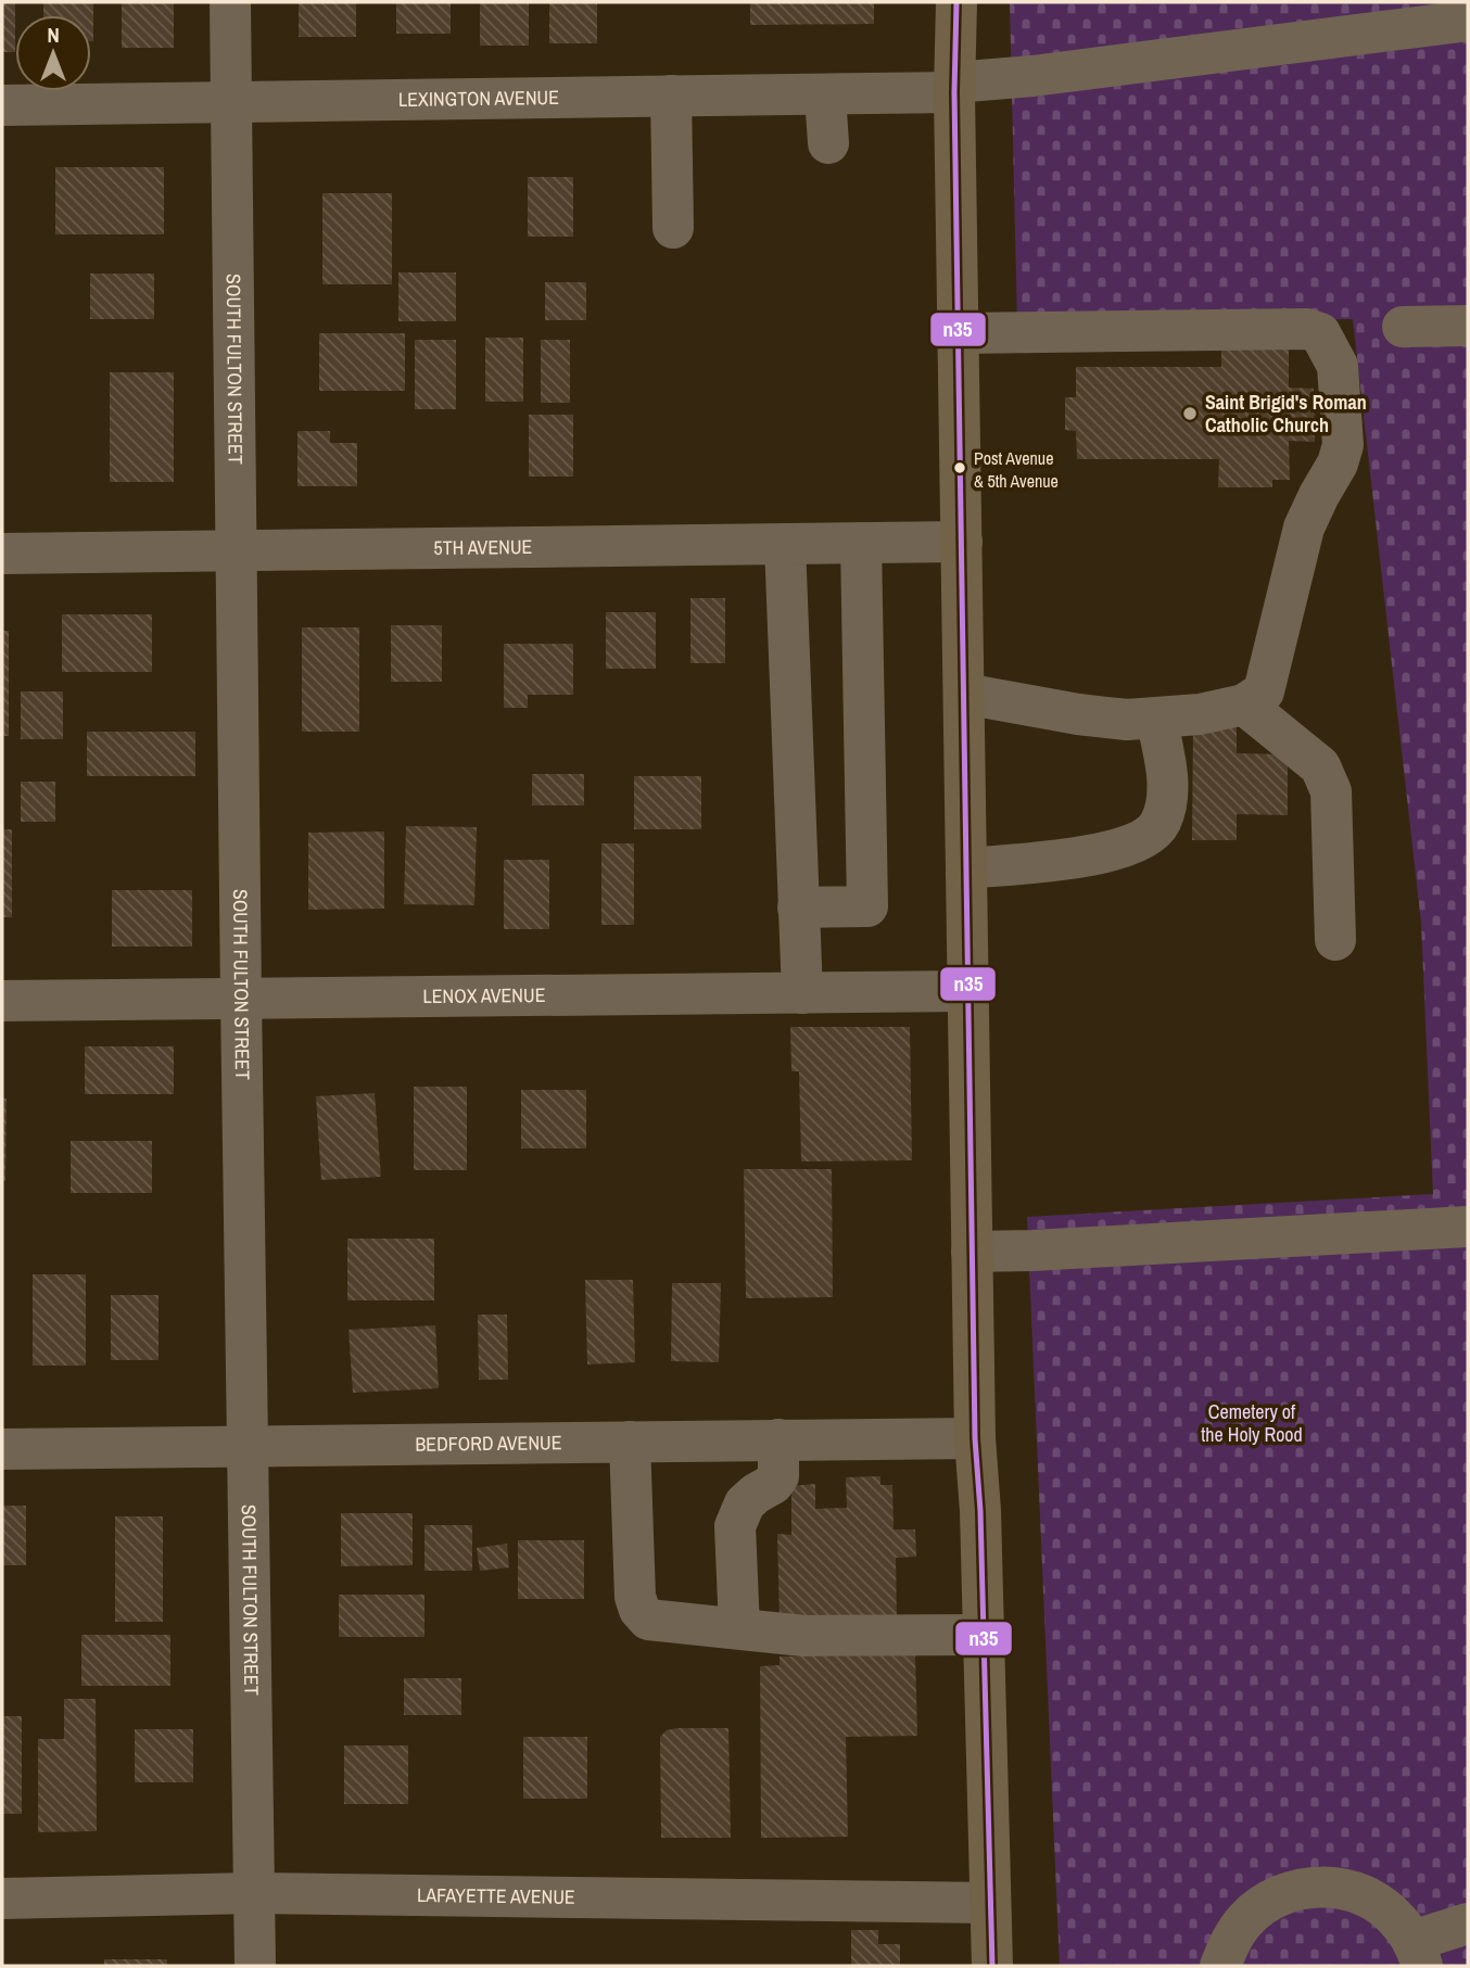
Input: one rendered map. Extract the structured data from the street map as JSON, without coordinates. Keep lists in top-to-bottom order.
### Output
{
  "streets": {
    "street": [
      "LEXINGTON AVENUE",
      "SOUTH FULTON STREET",
      "5TH AVENUE",
      "LENOX AVENUE",
      "BEDFORD AVENUE",
      "LAFAYETTE AVENUE"
    ]
  },
  "crossings": [
    ["LEXINGTON AVENUE", "SOUTH FULTON STREET"],
    ["SOUTH FULTON STREET", "5TH AVENUE"],
    ["SOUTH FULTON STREET", "LENOX AVENUE"],
    ["SOUTH FULTON STREET", "BEDFORD AVENUE"],
    ["SOUTH FULTON STREET", "LAFAYETTE AVENUE"]
  ],
  "parks": ["Cemetery of the Holy Rood"],
  "places": ["Saint Brigid's Roman Catholic Church", "Post Avenue & 5th Avenue"],
  "lines": ["transit line n35"],
  "north": "top"
}
